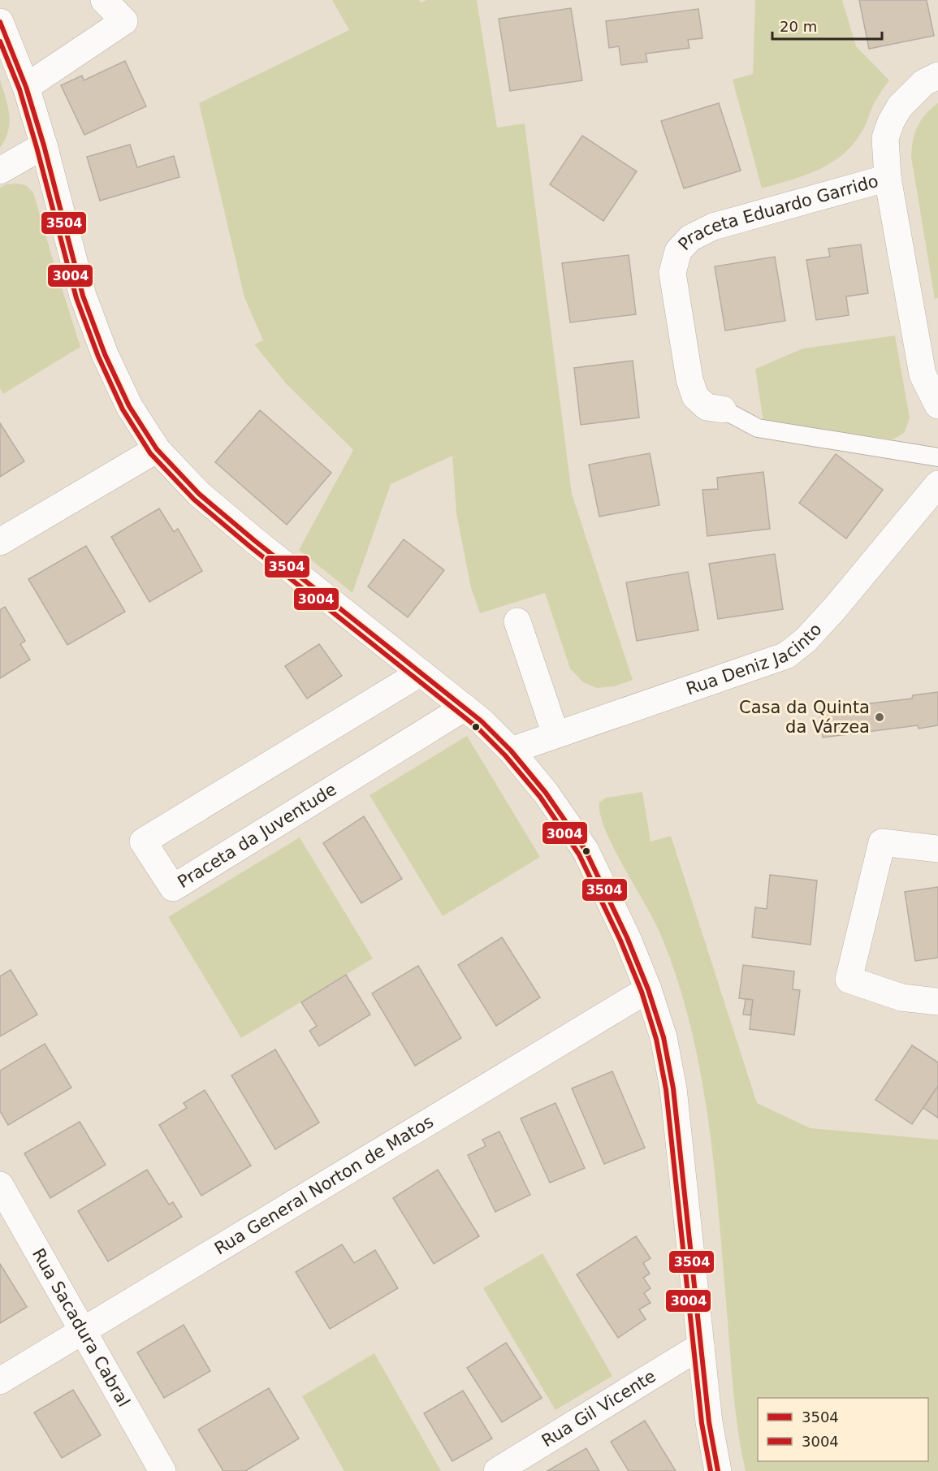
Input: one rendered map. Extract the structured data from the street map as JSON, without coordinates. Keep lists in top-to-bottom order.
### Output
{
  "streets": {
    "street": [
      "Praceta Eduardo Garrido",
      "Rua Deniz Jacinto",
      "Praceta da Juventude",
      "Rua General Norton de Matos",
      "Rua Sacadura Cabral",
      "Rua Gil Vicente"
    ]
  },
  "crossings": [
    ["Rua General Norton de Matos", "Rua Sacadura Cabral"]
  ],
  "places": ["Casa da Quinta da Várzea"],
  "lines": ["transit line 3504", "transit line 3004"],
  "legend": ["3504", "3004"],
  "scale_bar": "20 m"
}
